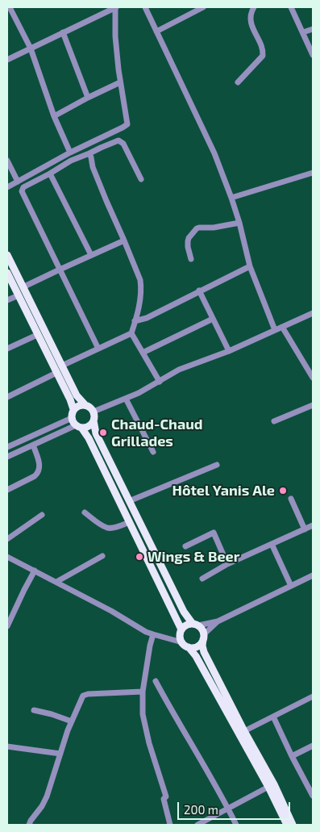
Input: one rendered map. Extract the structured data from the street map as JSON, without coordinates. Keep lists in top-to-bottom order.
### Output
{
  "places": ["Chaud-Chaud Grillades", "Hôtel Yanis Ale", "Wings & Beer"],
  "scale_bar": "200 m"
}
